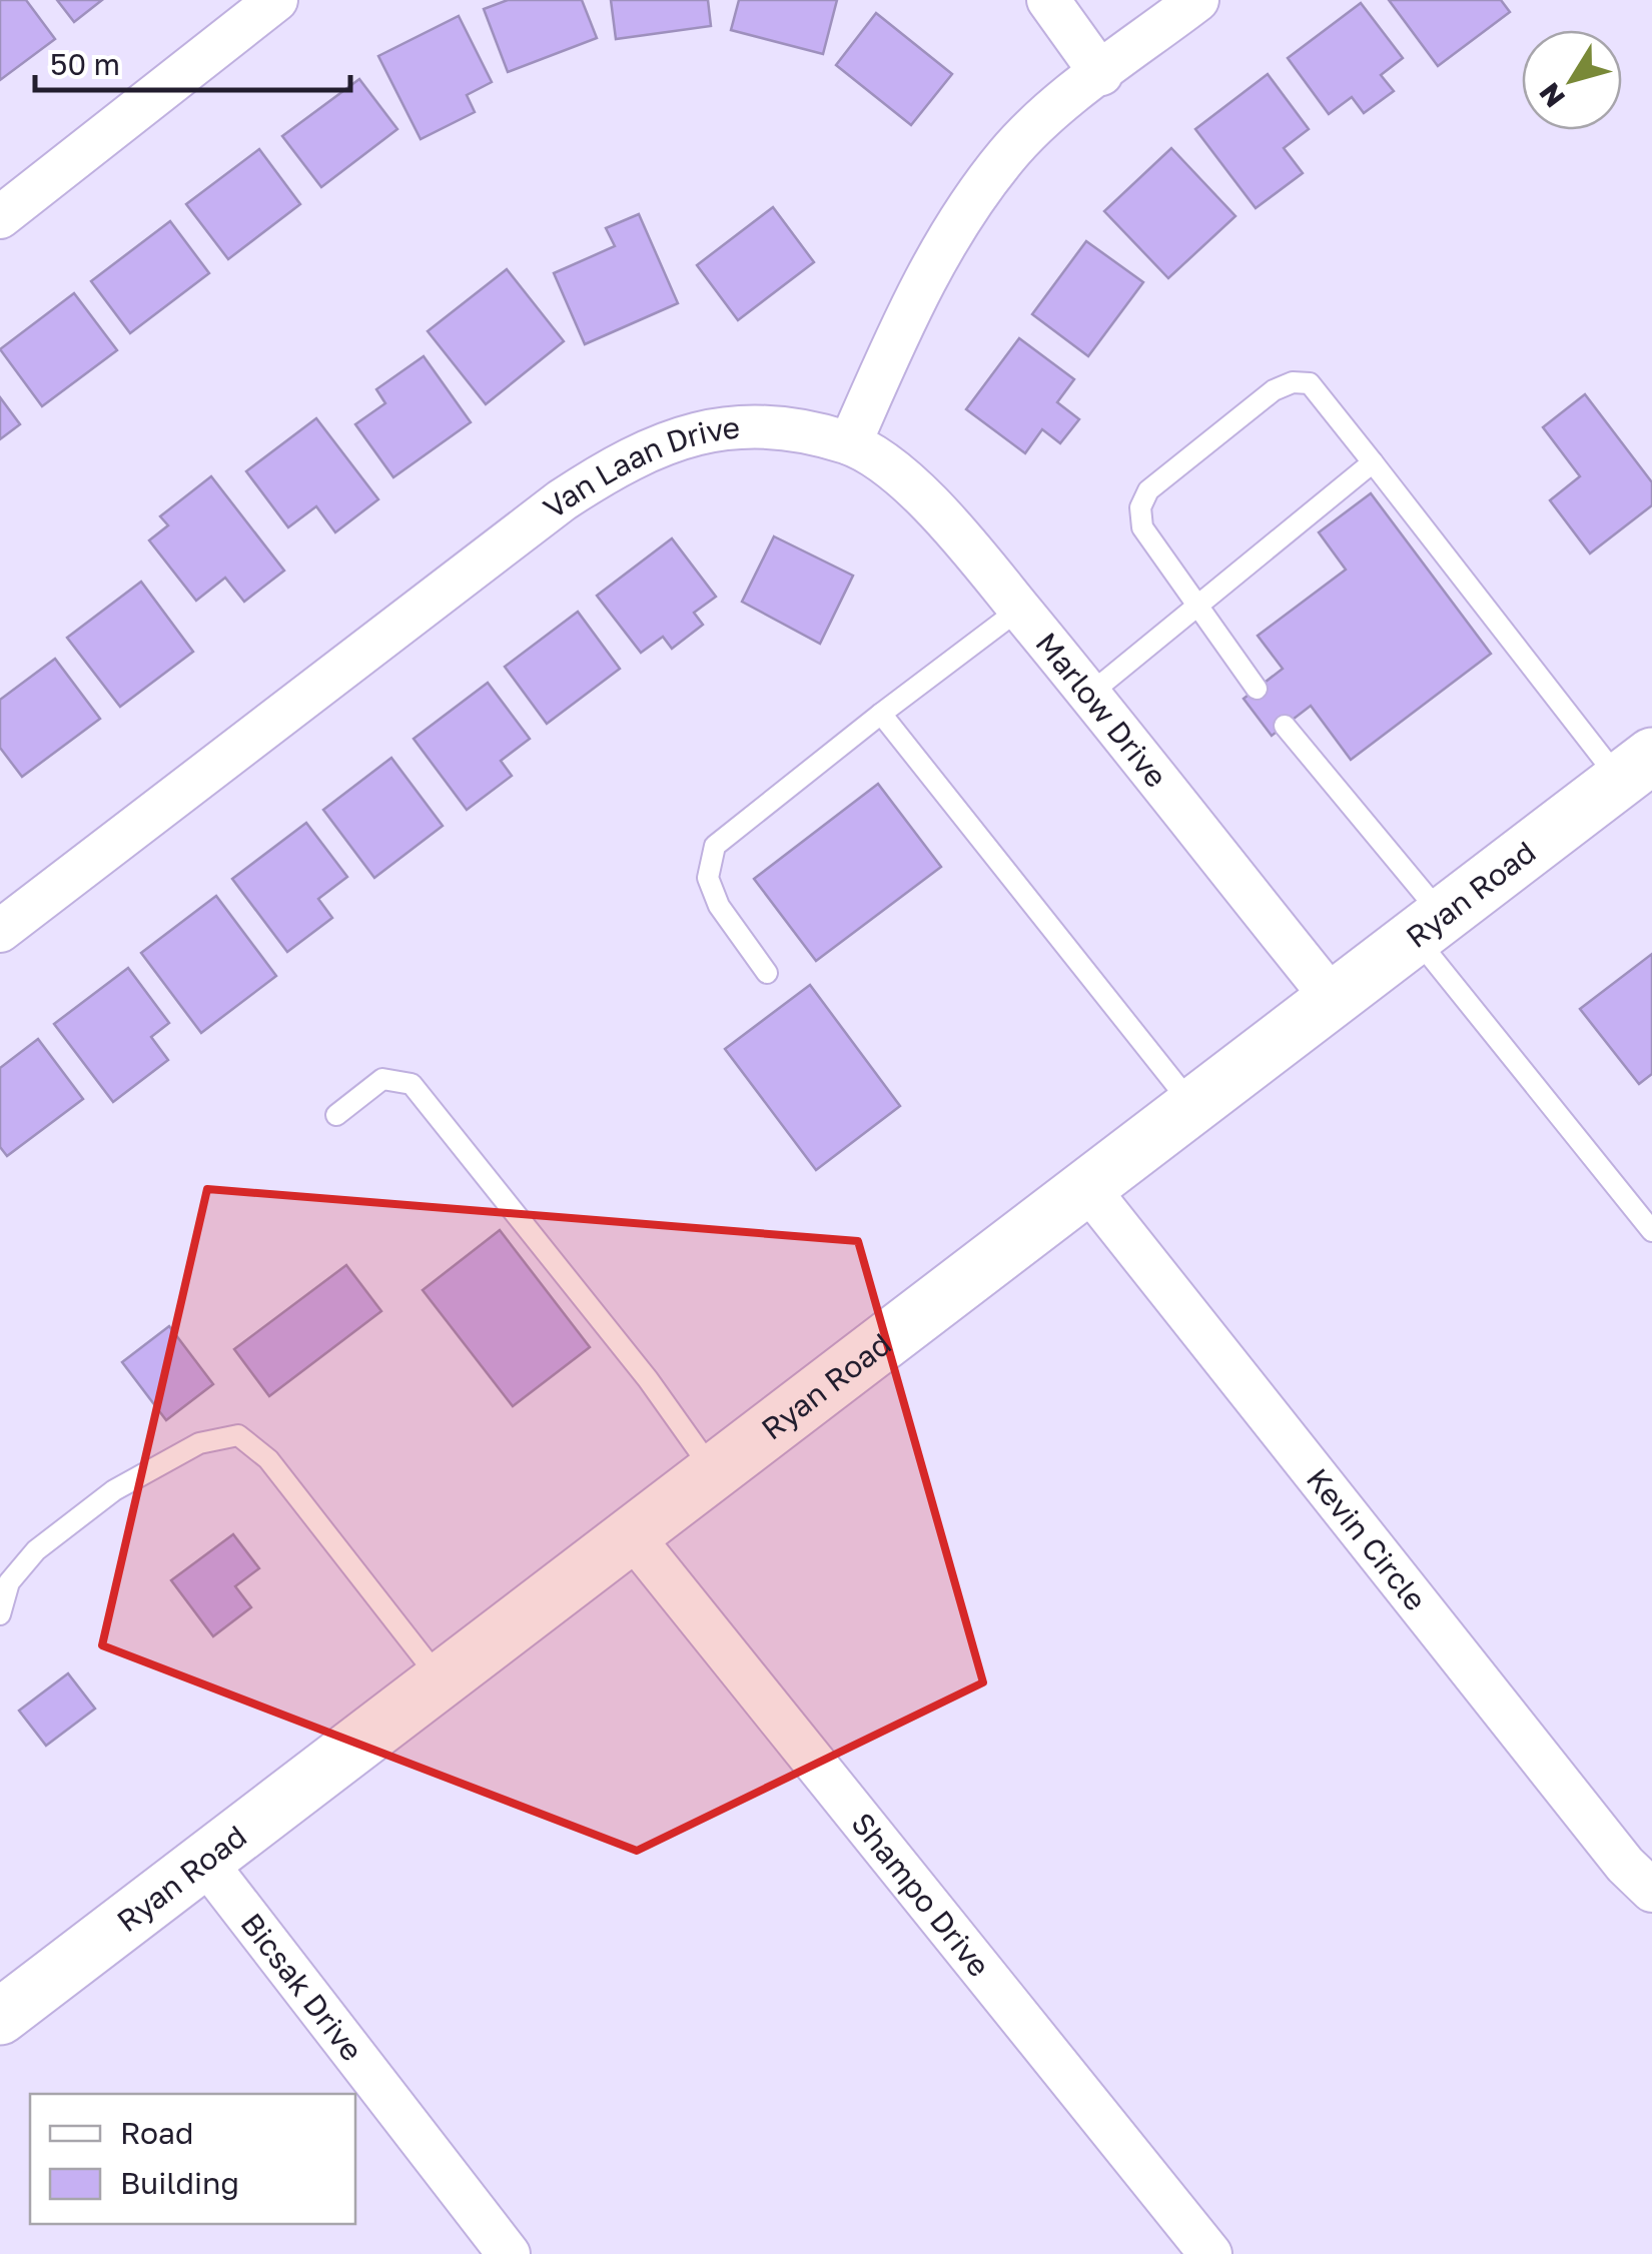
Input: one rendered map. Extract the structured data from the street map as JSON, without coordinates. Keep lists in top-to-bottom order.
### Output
{
  "streets": {
    "main road": ["Ryan Road"],
    "street": [
      "Van Laan Drive",
      "Marlow Drive",
      "Kevin Circle",
      "Shampo Drive",
      "Bicsak Drive"
    ]
  },
  "crossings": [
    ["Van Laan Drive", "Marlow Drive"],
    ["Marlow Drive", "Ryan Road"],
    ["Ryan Road", "Kevin Circle"],
    ["Ryan Road", "Shampo Drive"],
    ["Ryan Road", "Bicsak Drive"]
  ],
  "legend": ["Road", "Building"],
  "scale_bar": "50 m",
  "north": "bottom left"
}
